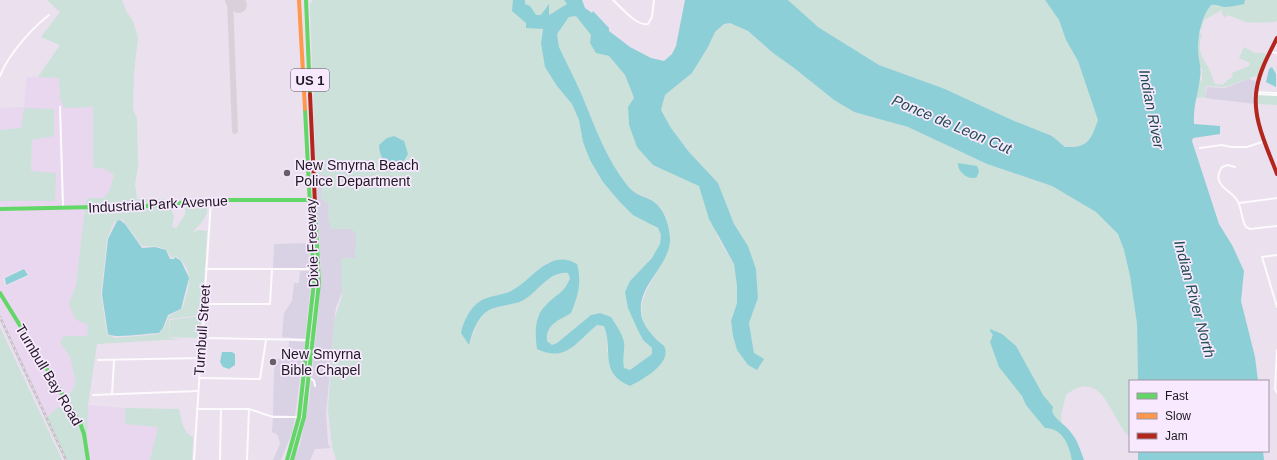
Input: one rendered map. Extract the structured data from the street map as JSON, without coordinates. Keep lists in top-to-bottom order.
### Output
{
  "streets": {
    "main road": [
      "US 1",
      "Industrial Park Avenue",
      "Dixie Freeway",
      "Turnbull Bay Road"
    ],
    "street": ["Turnbull Street"]
  },
  "crossings": [
    ["Industrial Park Avenue", "Dixie Freeway"],
    ["Industrial Park Avenue", "Turnbull Street"]
  ],
  "water": ["Indian River", "Ponce de Leon Cut", "Indian River North"],
  "places": ["New Smyrna Beach Police Department", "New Smyrna Bible Chapel"],
  "legend": ["Fast", "Slow", "Jam"]
}
